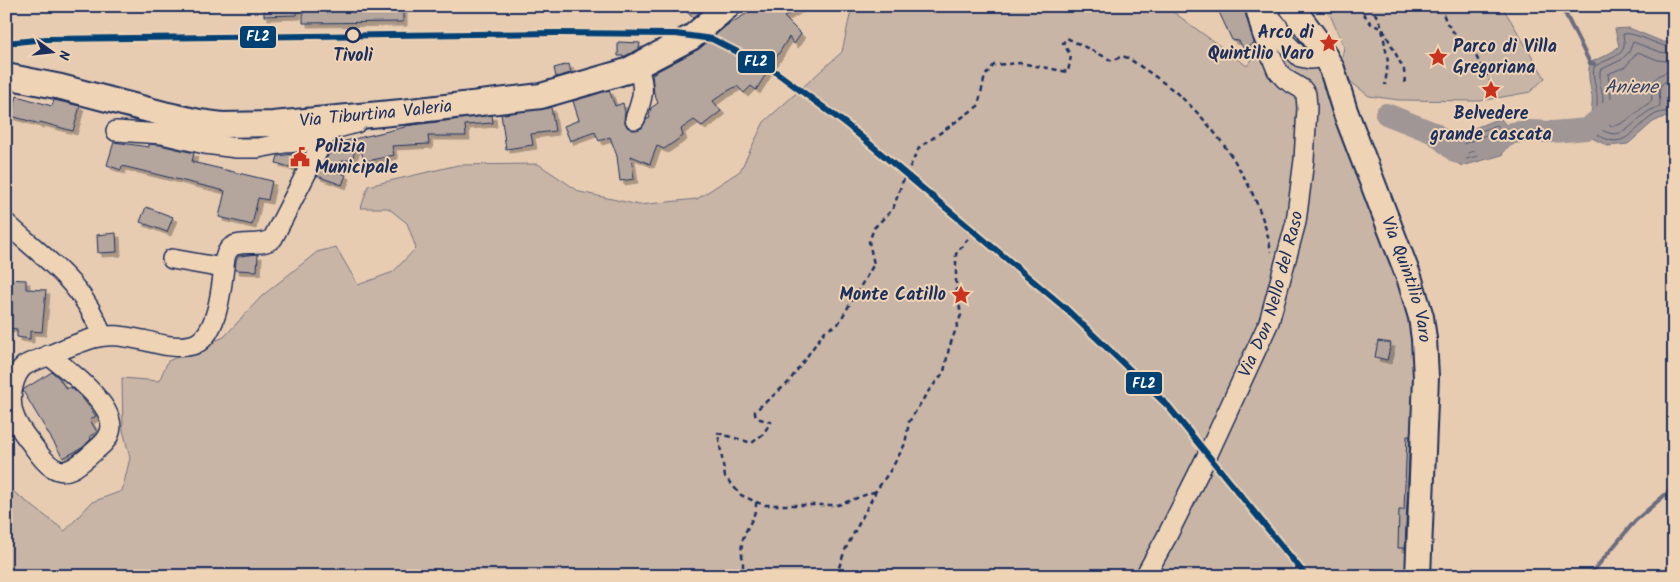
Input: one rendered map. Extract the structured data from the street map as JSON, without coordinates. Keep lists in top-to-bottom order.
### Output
{
  "streets": {
    "main road": ["Via Tiburtina Valeria", "Via Quintilio Varo"],
    "street": ["Via Don Nello del Raso"]
  },
  "water": ["Aniene"],
  "places": {
    "other": ["Tivoli"],
    "place": [
      "Arco di Quintilio Varo",
      "Parco di Villa Gregoriana",
      "Belvedere grande cascata",
      "Monte Catillo"
    ],
    "public building": ["Polizia Municipale"]
  },
  "lines": ["transit line FL2"],
  "north": "right"
}
